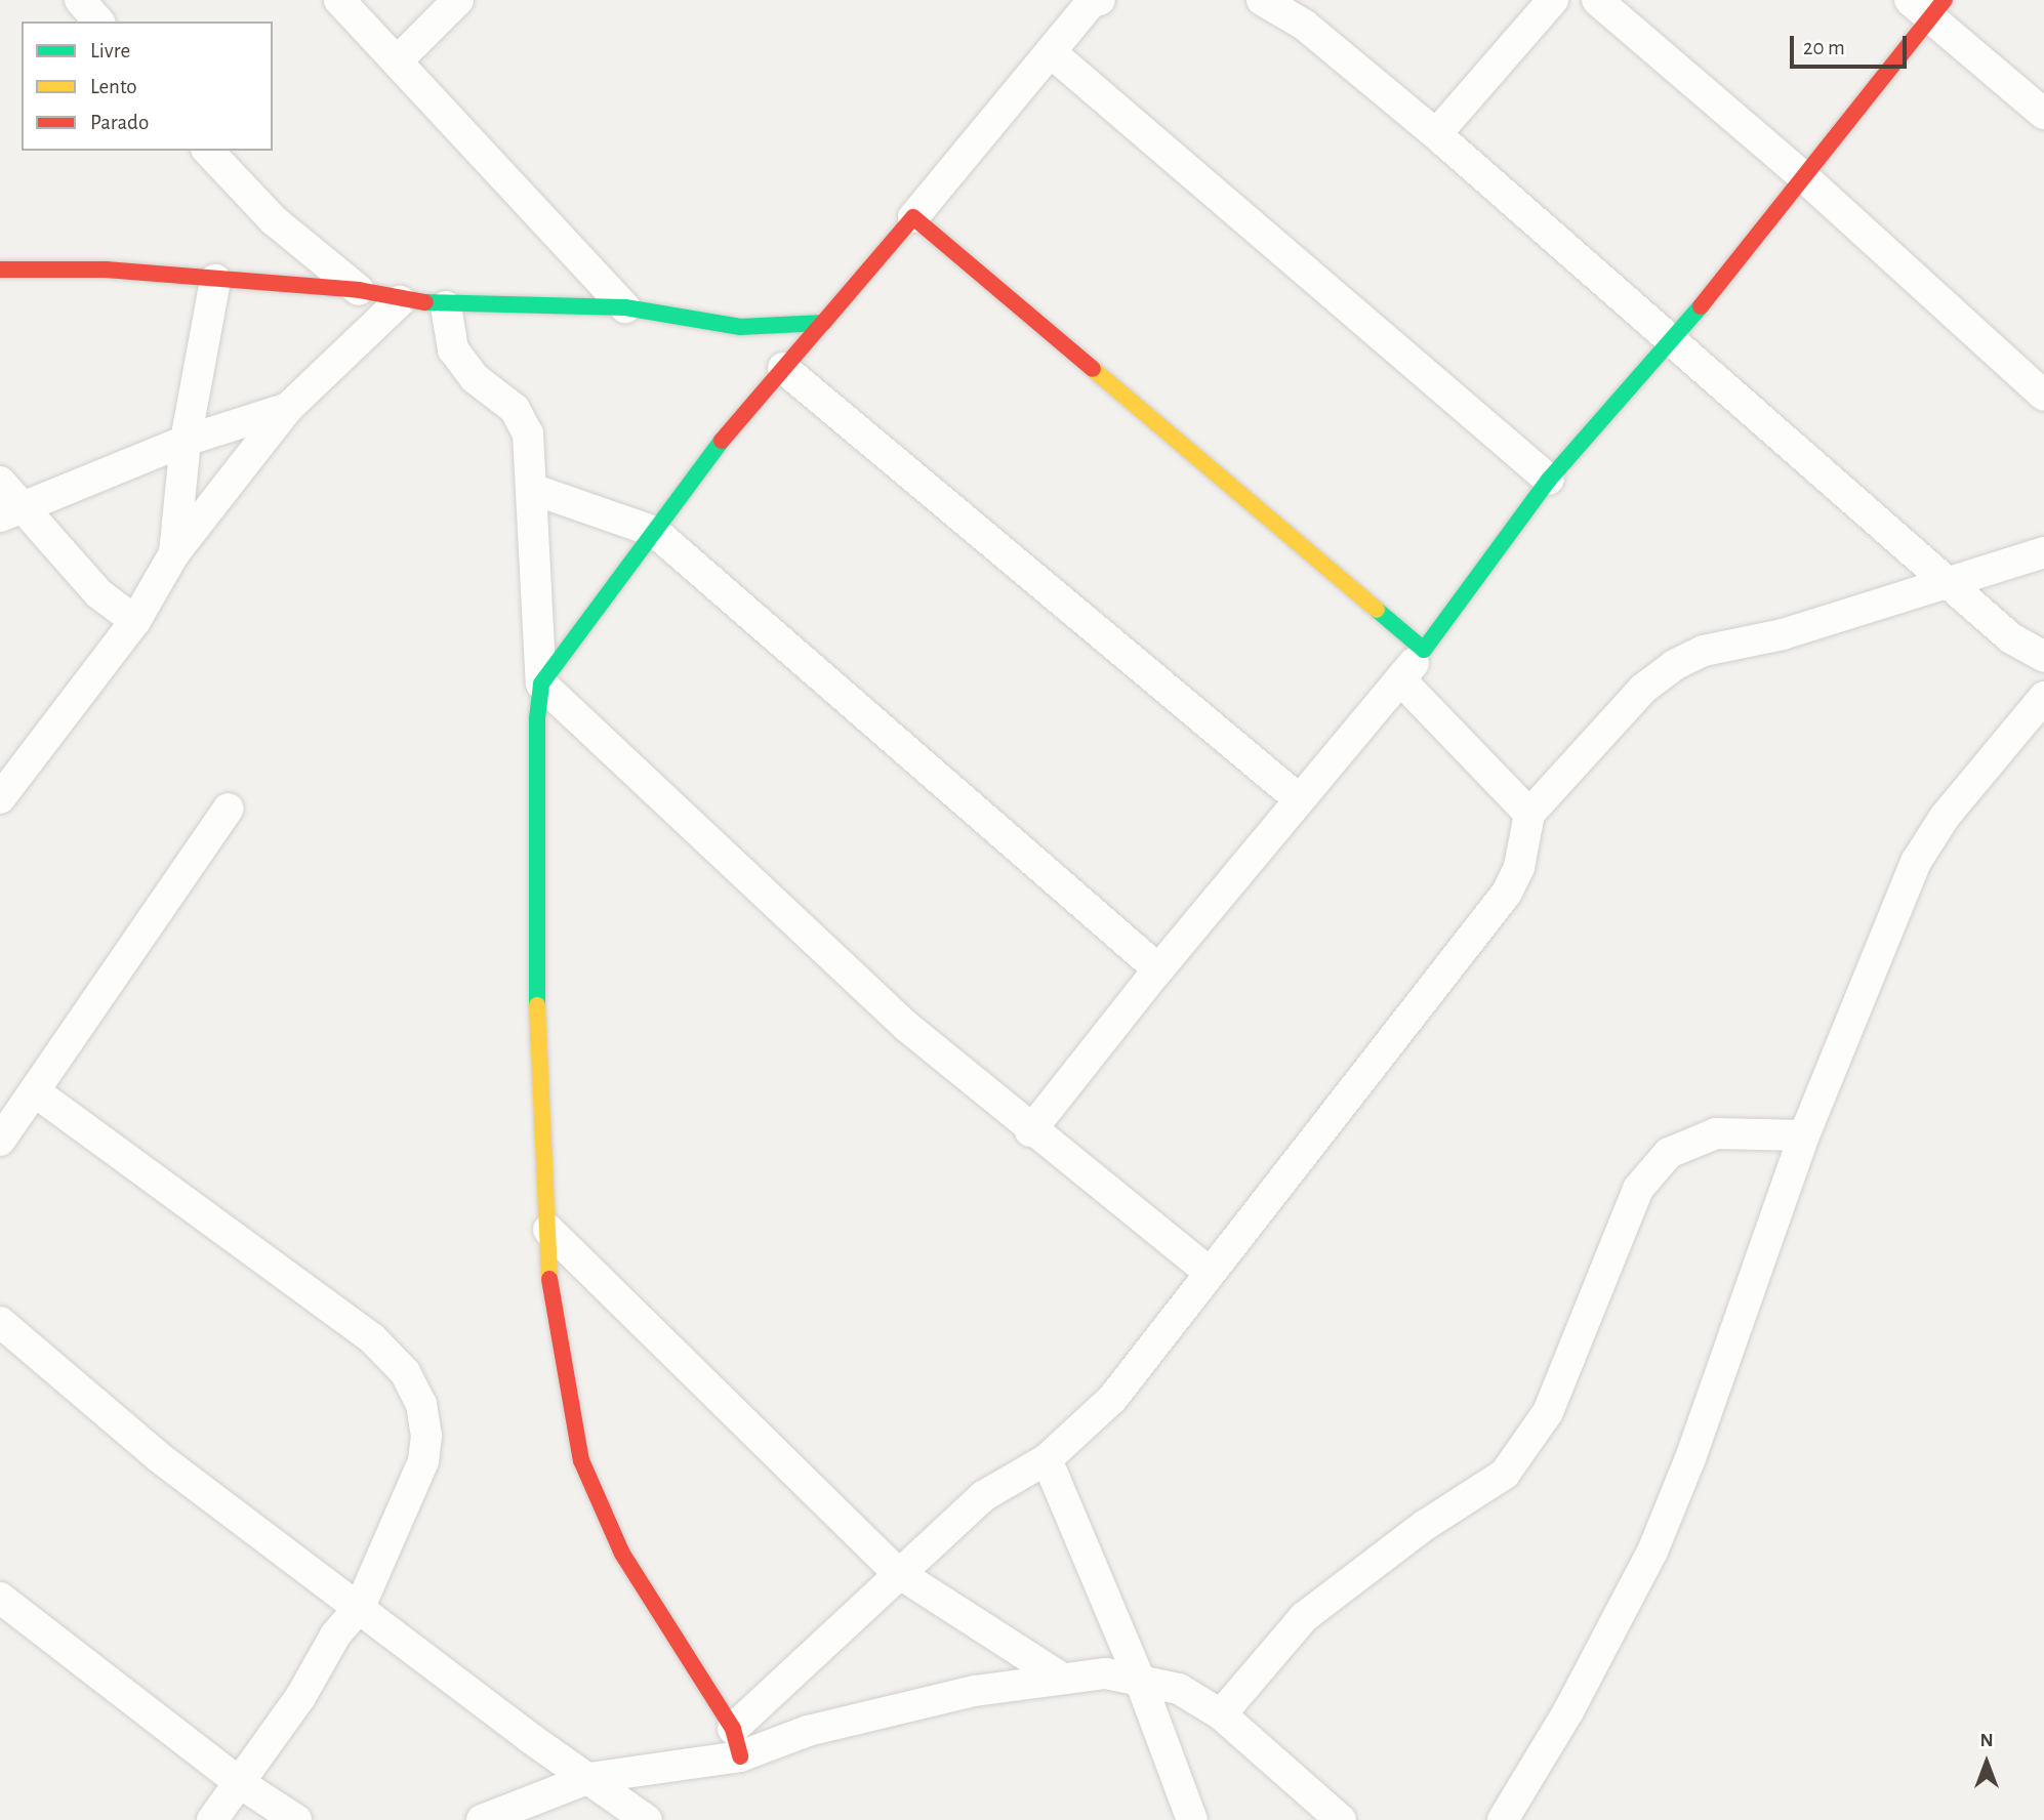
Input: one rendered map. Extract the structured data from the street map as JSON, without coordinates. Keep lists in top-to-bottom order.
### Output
{
  "legend": ["Livre", "Lento", "Parado"],
  "scale_bar": "20 m",
  "north": "top"
}
